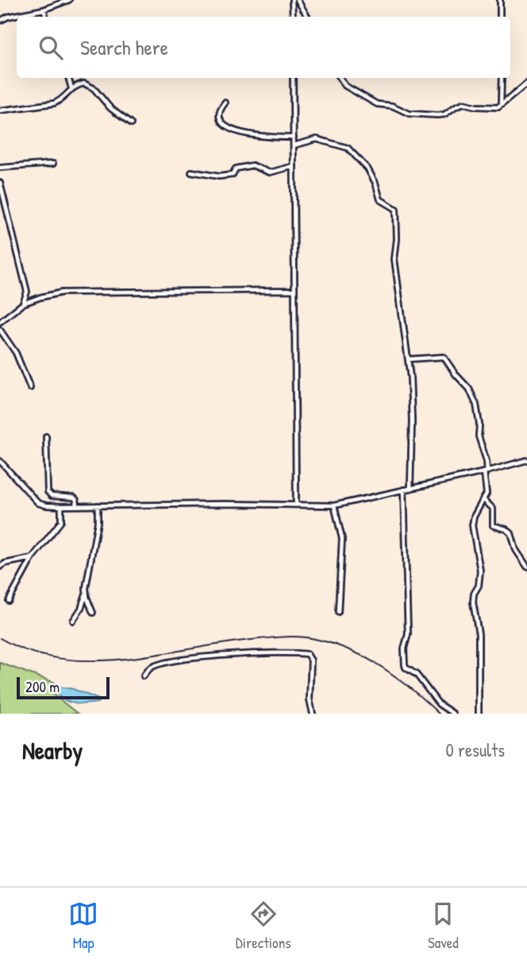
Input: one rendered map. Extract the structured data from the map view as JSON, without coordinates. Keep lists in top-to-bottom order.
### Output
{
  "scale_bar": "200 m",
  "page": {
    "search": "Search here",
    "scale": "200 m",
    "heading": ["Nearby", "0 results"],
    "nav": ["Map", "Directions", "Saved"]
  }
}
